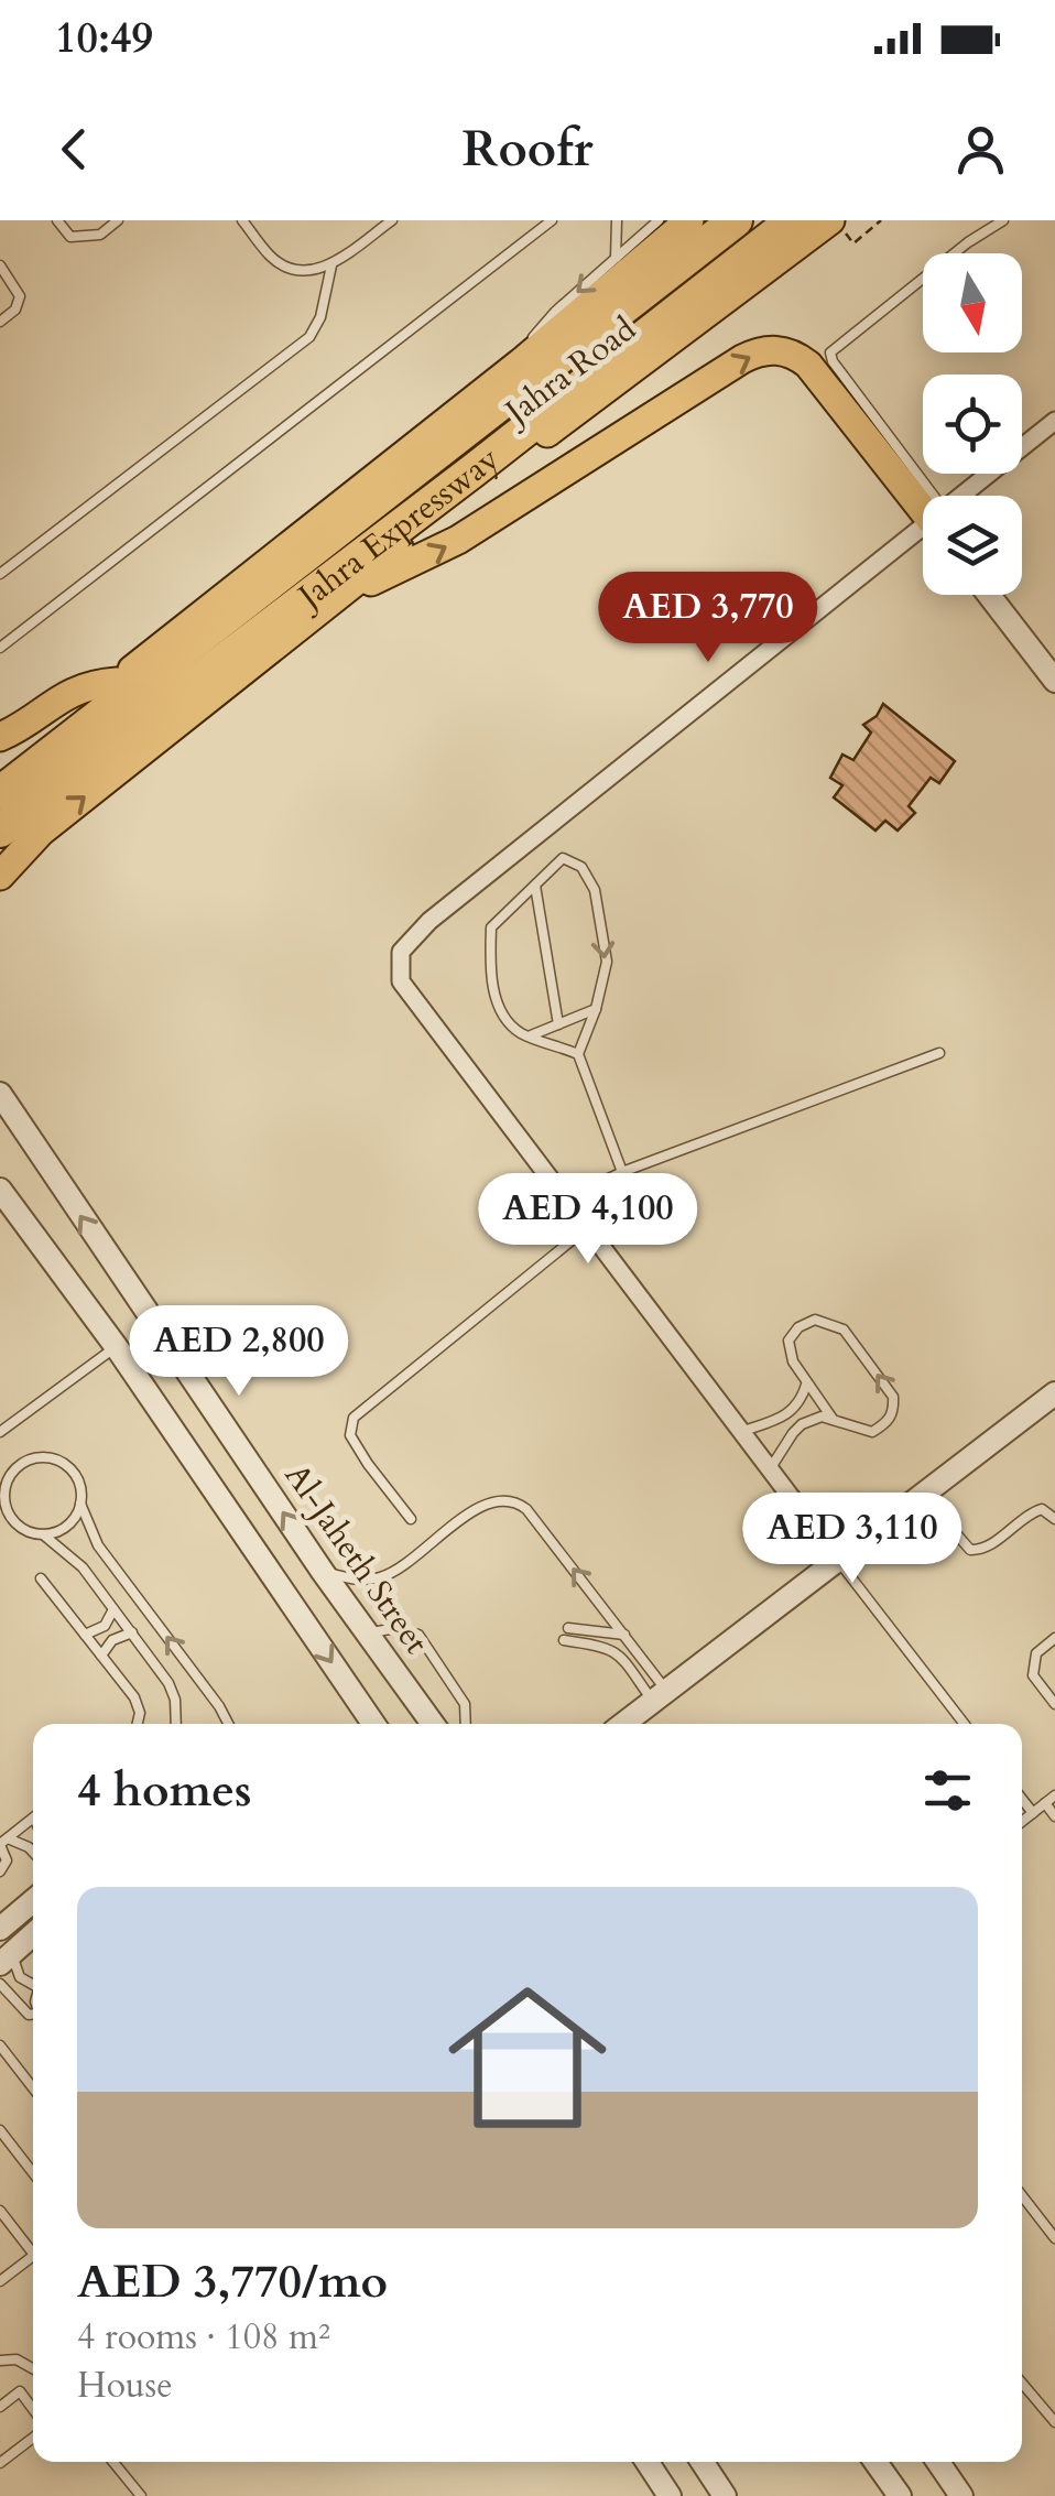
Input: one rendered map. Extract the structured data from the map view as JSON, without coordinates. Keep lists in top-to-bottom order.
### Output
{
  "streets": {
    "highway": ["Jahra Expressway"],
    "main road": ["Jahra Road"],
    "street": ["Al-Jaheth Street"]
  },
  "north": "bottom",
  "page": {
    "status": "10:49",
    "header": "Roofr",
    "price": [
      "AED 3,770",
      "AED 4,100",
      "AED 2,800",
      "AED 3,110"
    ],
    "heading": "4 homes",
    "list": [
      {
        "name": "AED 3,770/mo",
        "note": "4 rooms · 108 m² · House"
      }
    ]
  }
}
